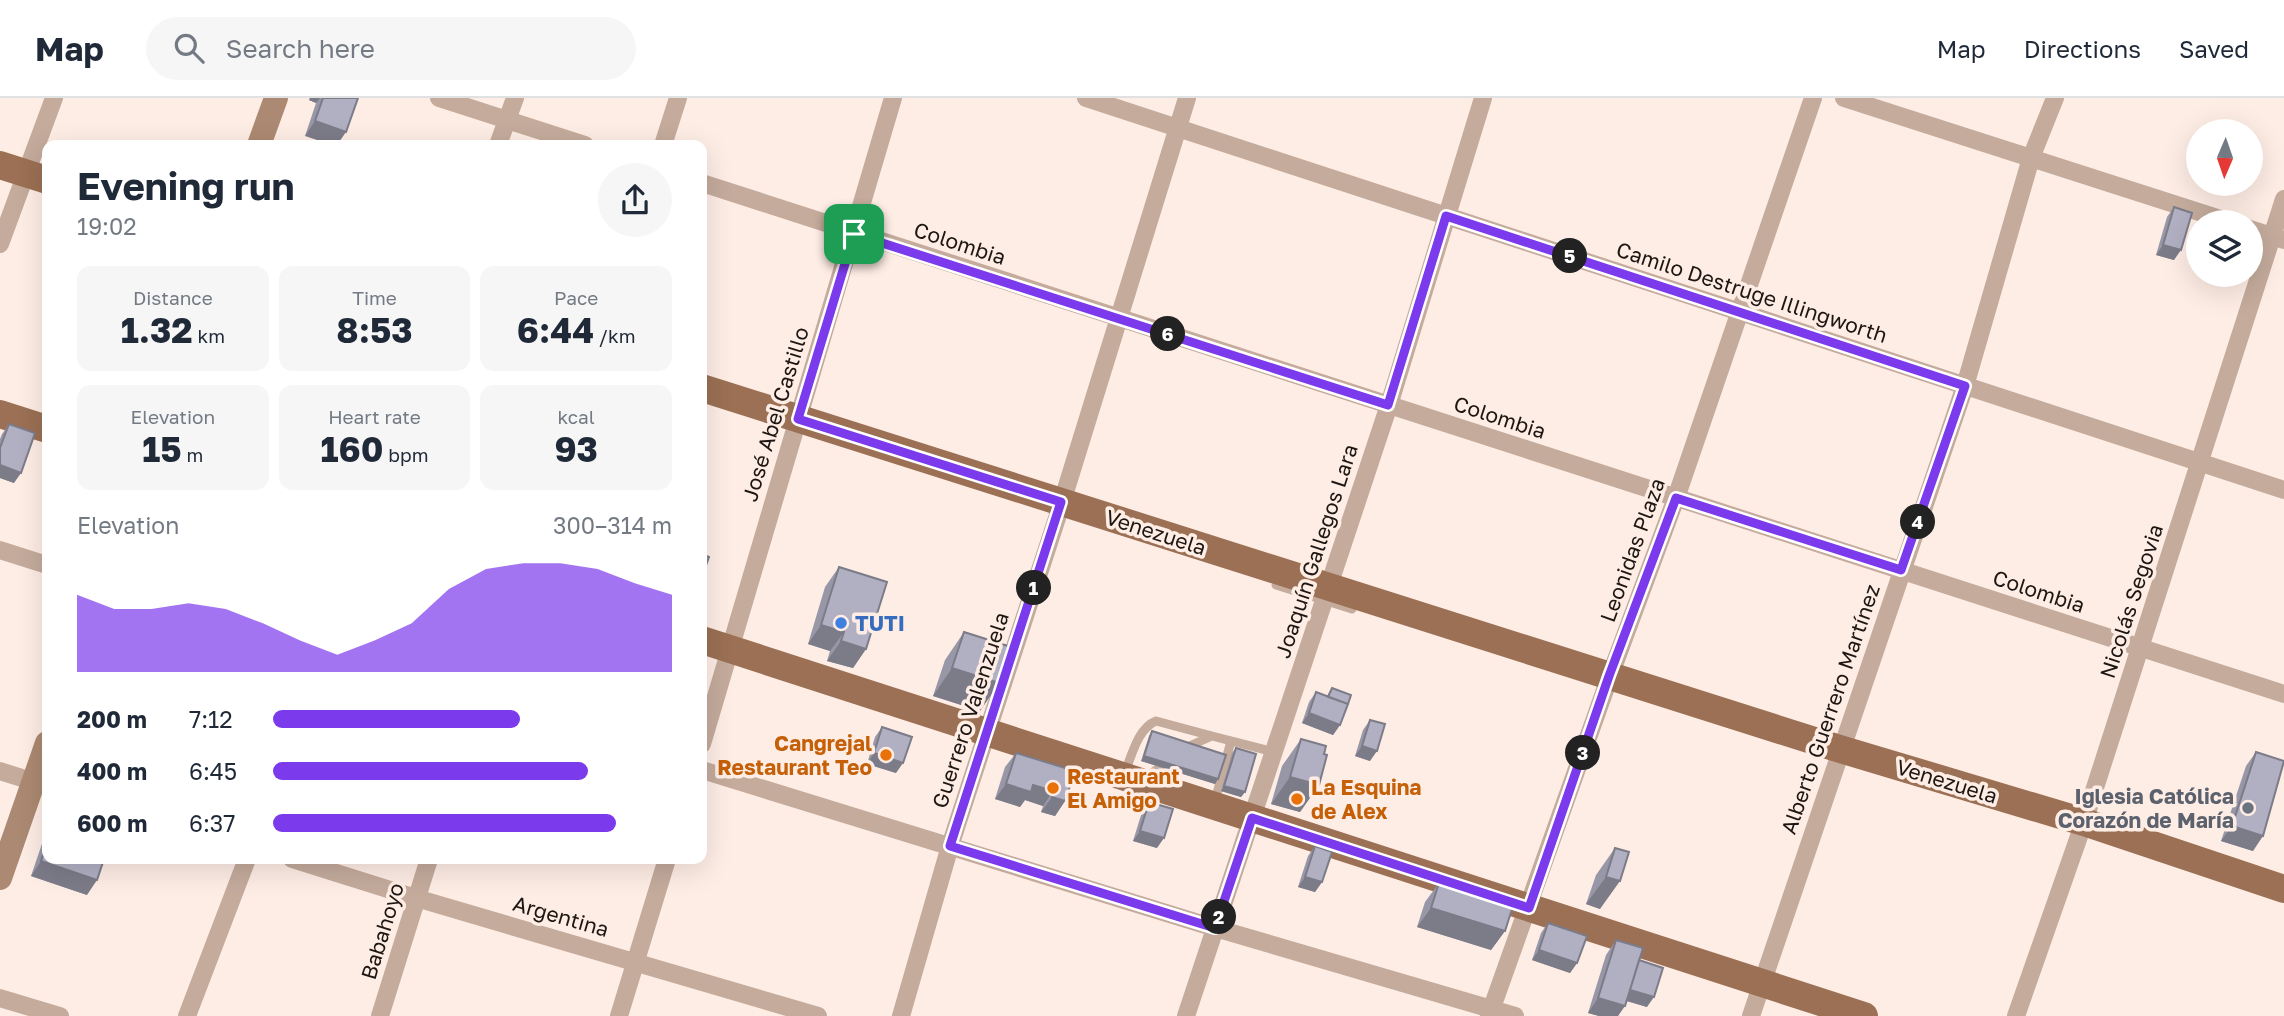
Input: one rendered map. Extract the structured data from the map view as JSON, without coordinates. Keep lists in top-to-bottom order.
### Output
{
  "streets": {
    "main road": ["Venezuela"],
    "street": [
      "Colombia",
      "Camilo Destruge Illingworth",
      "José Abel Castillo",
      "Leonidas Plaza",
      "Joaquín Gallegos Lara",
      "Nicolás Segovia",
      "Alberto Guerrero Martínez",
      "Guerrero Valenzuela",
      "Argentina",
      "Babahoyo"
    ]
  },
  "crossings": [
    ["Colombia", "José Abel Castillo"],
    ["Colombia", "Leonidas Plaza"],
    ["Colombia", "Joaquín Gallegos Lara"],
    ["Colombia", "Nicolás Segovia"],
    ["Colombia", "Alberto Guerrero Martínez"],
    ["Colombia", "Guerrero Valenzuela"],
    ["Camilo Destruge Illingworth", "Leonidas Plaza"],
    ["Camilo Destruge Illingworth", "Joaquín Gallegos Lara"],
    ["Camilo Destruge Illingworth", "Nicolás Segovia"],
    ["Camilo Destruge Illingworth", "Alberto Guerrero Martínez"],
    ["Camilo Destruge Illingworth", "Guerrero Valenzuela"],
    ["José Abel Castillo", "Venezuela"],
    ["Venezuela", "Leonidas Plaza"],
    ["Venezuela", "Joaquín Gallegos Lara"],
    ["Venezuela", "Nicolás Segovia"],
    ["Venezuela", "Alberto Guerrero Martínez"],
    ["Venezuela", "Guerrero Valenzuela"],
    ["Argentina", "Babahoyo"]
  ],
  "places": [
    "TUTI",
    "Cangrejal Restaurant Teo",
    "Restaurant El Amigo",
    "La Esquina de Alex",
    "Iglesia Católica Corazón de María"
  ],
  "north": "bottom",
  "page": {
    "header": "Map",
    "search": "Search here",
    "nav": ["Map", "Directions", "Saved"],
    "heading": ["Evening run", "19:02"],
    "pins": [
      "5",
      "6",
      "4",
      "1",
      "3",
      "2"
    ],
    "stats": [
      ["Distance", "1.32 km"],
      ["Time", "8:53"],
      ["Pace", "6:44 /km"],
      ["Elevation", "15 m"],
      ["Heart rate", "160 bpm"],
      ["kcal", "93"]
    ],
    "chart": ["Elevation", "300–314 m"],
    "list": [
      {
        "name": "200 m",
        "note": "7:12"
      },
      {
        "name": "400 m",
        "note": "6:45"
      },
      {
        "name": "600 m",
        "note": "6:37"
      }
    ]
  }
}
